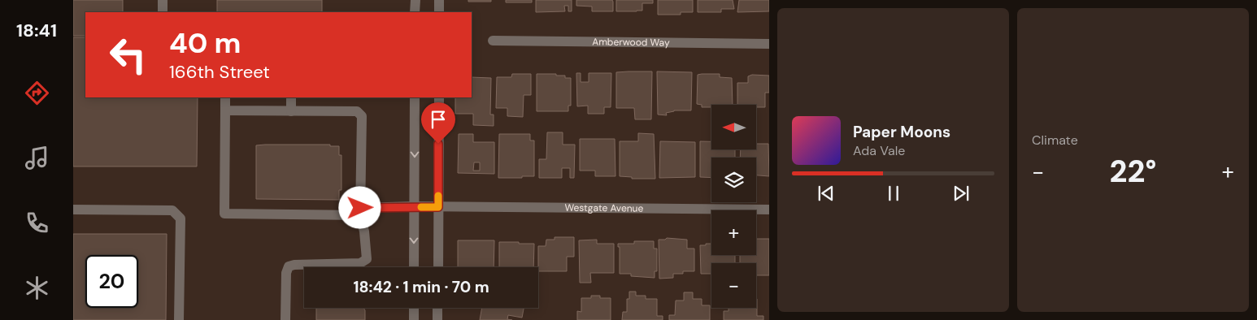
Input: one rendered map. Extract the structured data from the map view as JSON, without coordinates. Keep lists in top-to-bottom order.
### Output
{
  "streets": {
    "street": ["Amberwood Way", "Westgate Avenue"]
  },
  "north": "left",
  "page": {
    "tabs": "18:41",
    "tile": "Climate",
    "turn": ["40 m", "166th Street"],
    "map_buttons": ["+", "−"],
    "song": ["Paper Moons", "Ada Vale"],
    "heat": ["−", "22°", "+"],
    "limit": "20",
    "trip": "18:42 · 1 min · 70 m"
  }
}
